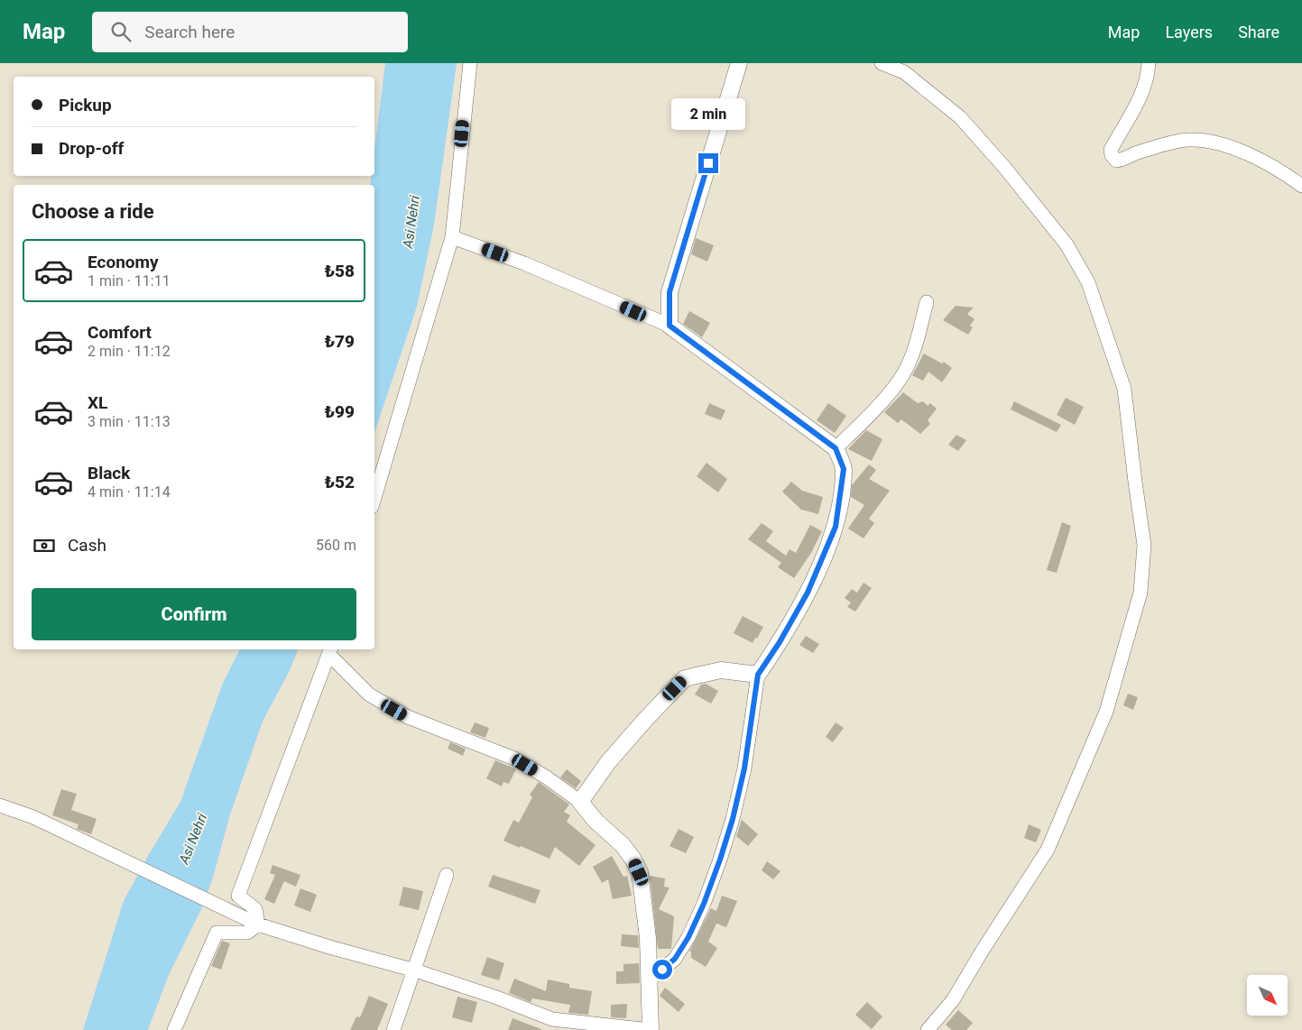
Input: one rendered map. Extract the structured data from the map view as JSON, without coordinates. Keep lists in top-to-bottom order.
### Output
{
  "water": ["Asi Nehri"],
  "north": "bottom right",
  "page": {
    "header": "Map",
    "search": "Search here",
    "nav": ["Map", "Layers", "Share"],
    "banner": ["Pickup", "Drop-off"],
    "bubble": "2 min",
    "heading": "Choose a ride",
    "list": [
      {
        "name": "Economy",
        "note": "1 min · 11:11",
        "value": "₺58"
      },
      {
        "name": "Comfort",
        "note": "2 min · 11:12",
        "value": "₺79"
      },
      {
        "name": "XL",
        "note": "3 min · 11:13",
        "value": "₺99"
      },
      {
        "name": "Black",
        "note": "4 min · 11:14",
        "value": "₺52"
      }
    ],
    "pay": ["Cash", "560 m"],
    "buttons": "Confirm"
  }
}
